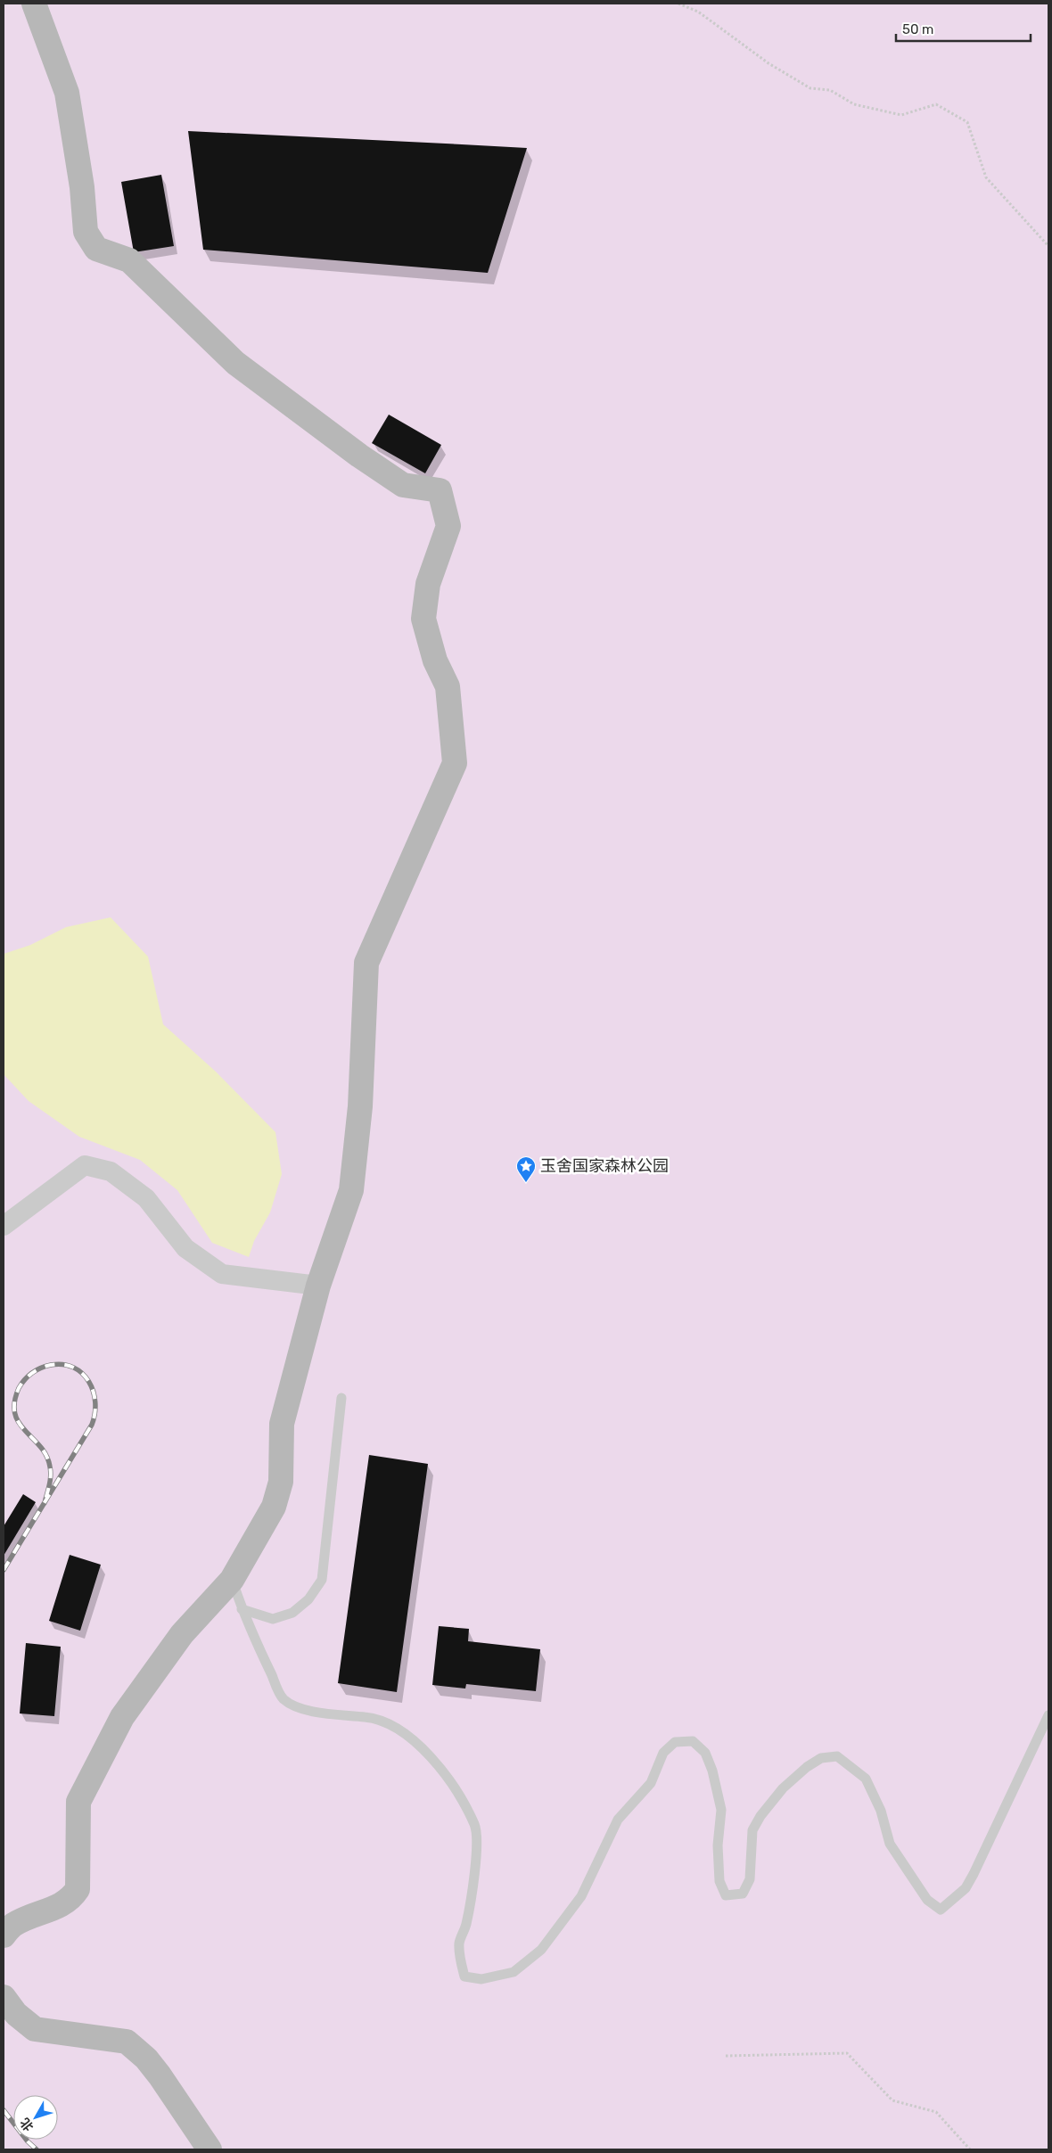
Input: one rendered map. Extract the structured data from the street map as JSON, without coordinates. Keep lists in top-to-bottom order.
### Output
{
  "places": {
    "place": ["玉舍国家森林公园"]
  },
  "scale_bar": "50 m",
  "north": "bottom left"
}
